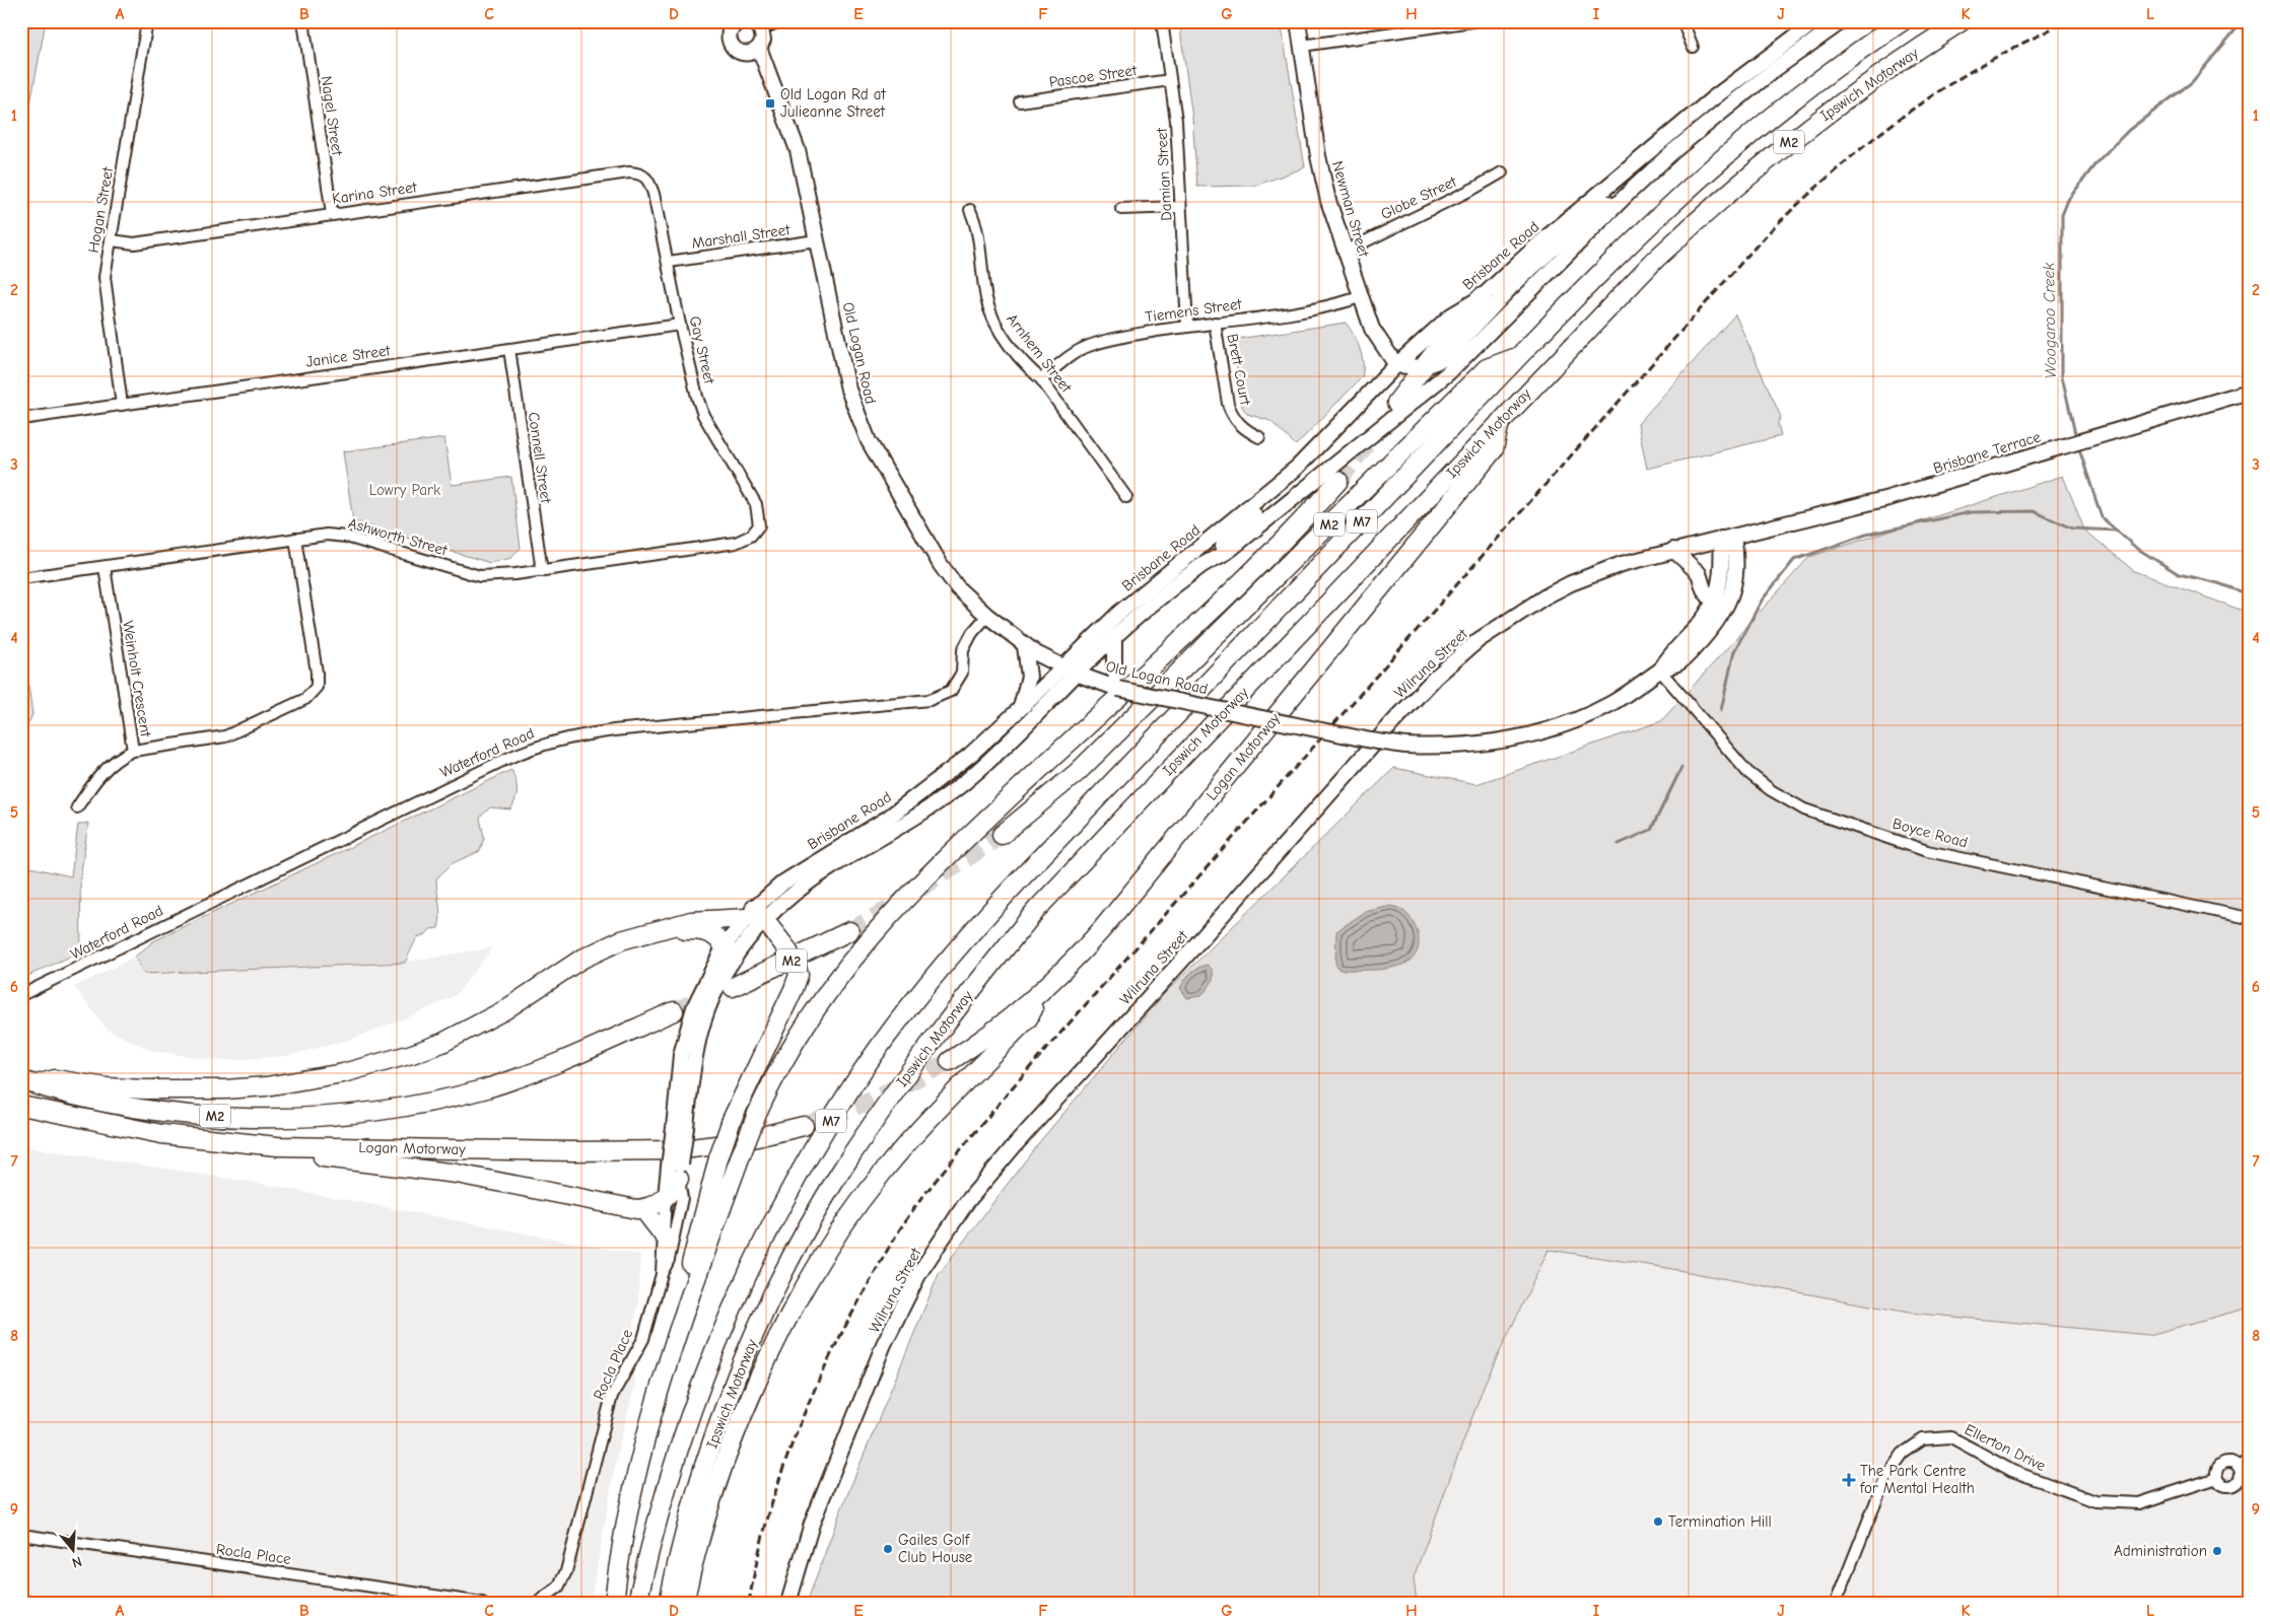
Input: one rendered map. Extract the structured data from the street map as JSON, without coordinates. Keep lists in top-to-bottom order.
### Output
{
  "streets": {
    "highway": [
      "Ipswich Motorway",
      "M2",
      "M7",
      "Logan Motorway"
    ],
    "main road": [
      "Newman Street",
      "Brisbane Road",
      "Old Logan Road",
      "Brisbane Terrace",
      "Wilruna Street"
    ],
    "street": [
      "Pascoe Street",
      "Nagel Street",
      "Damian Street",
      "Karina Street",
      "Globe Street",
      "Hogan Street",
      "Marshall Street",
      "Tiemens Street",
      "Gay Street",
      "Arnhem Street",
      "Janice Street",
      "Brett Court",
      "Connell Street",
      "Ashworth Street",
      "Weinholt Crescent",
      "Waterford Road",
      "Boyce Road",
      "Rocla Place",
      "Ellerton Drive"
    ]
  },
  "crossings": [
    ["Pascoe Street", "Damian Street"],
    ["Ipswich Motorway", "M2"],
    ["Ipswich Motorway", "Logan Motorway"],
    ["Nagel Street", "Karina Street"],
    ["Damian Street", "Tiemens Street"],
    ["Karina Street", "Hogan Street"],
    ["Karina Street", "Gay Street"],
    ["Globe Street", "Newman Street"],
    ["Newman Street", "Brisbane Road"],
    ["Newman Street", "Tiemens Street"],
    ["Hogan Street", "Janice Street"],
    ["Marshall Street", "Gay Street"],
    ["Marshall Street", "Old Logan Road"],
    ["Brisbane Road", "Old Logan Road"],
    ["Brisbane Road", "Rocla Place"],
    ["Tiemens Street", "Arnhem Street"],
    ["Tiemens Street", "Brett Court"],
    ["Gay Street", "Janice Street"],
    ["Gay Street", "Ashworth Street"],
    ["Old Logan Road", "Brisbane Terrace"],
    ["Old Logan Road", "Wilruna Street"],
    ["Old Logan Road", "Waterford Road"],
    ["Old Logan Road", "Boyce Road"],
    ["Janice Street", "Connell Street"],
    ["Brisbane Terrace", "Wilruna Street"],
    ["Connell Street", "Ashworth Street"],
    ["Ashworth Street", "Weinholt Crescent"]
  ],
  "water": ["Woogaroo Creek"],
  "parks": ["Lowry Park"],
  "places": {
    "transit": ["Old Logan Rd at Julieanne Street"],
    "health": ["The Park Centre for Mental Health"],
    "other": ["Termination Hill", "Gailes Golf Club House", "Administration"]
  },
  "north": "bottom",
  "grid": {
    "columns": [
      "A",
      "B",
      "C",
      "D",
      "E",
      "F",
      "G",
      "H",
      "I",
      "J",
      "K",
      "L"
    ],
    "rows": [
      "1",
      "2",
      "3",
      "4",
      "5",
      "6",
      "7",
      "8",
      "9"
    ]
  }
}
